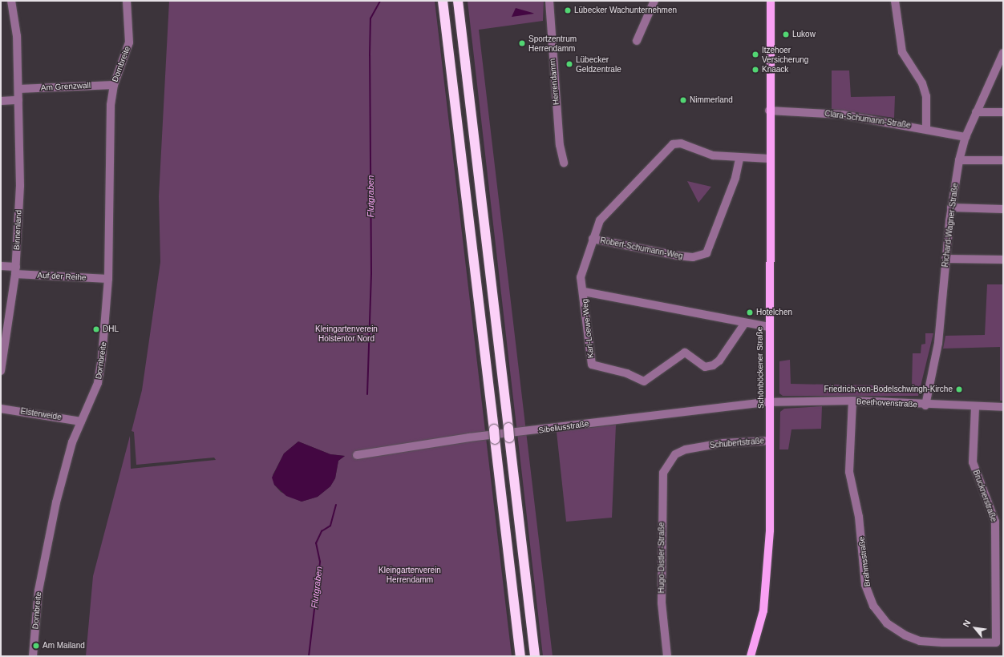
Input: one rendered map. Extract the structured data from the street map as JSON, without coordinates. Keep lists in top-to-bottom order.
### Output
{
  "streets": {
    "main road": ["Schönböckener Straße"],
    "street": [
      "Dornbreite",
      "Herrendamm",
      "Am Grenzwall",
      "Clara-Schumann-Straße",
      "Richard-Wagner-Straße",
      "Binnenland",
      "Robert-Schumann-Weg",
      "Auf der Reihe",
      "Karl-Loewe-Weg",
      "Beethovenstraße",
      "Elsterweide",
      "Sibeliusstraße",
      "Schubertstraße",
      "Brucknerstraße",
      "Hugo-Distler-Straße",
      "Brahmsstraße"
    ]
  },
  "crossings": [
    ["Dornbreite", "Am Grenzwall"],
    ["Dornbreite", "Auf der Reihe"],
    ["Dornbreite", "Elsterweide"],
    ["Am Grenzwall", "Binnenland"],
    ["Clara-Schumann-Straße", "Richard-Wagner-Straße"],
    ["Clara-Schumann-Straße", "Schönböckener Straße"],
    ["Richard-Wagner-Straße", "Beethovenstraße"],
    ["Binnenland", "Auf der Reihe"],
    ["Robert-Schumann-Weg", "Karl-Loewe-Weg"],
    ["Robert-Schumann-Weg", "Schönböckener Straße"],
    ["Karl-Loewe-Weg", "Schönböckener Straße"],
    ["Schönböckener Straße", "Beethovenstraße"],
    ["Schönböckener Straße", "Sibeliusstraße"],
    ["Schönböckener Straße", "Schubertstraße"],
    ["Beethovenstraße", "Sibeliusstraße"],
    ["Beethovenstraße", "Brucknerstraße"],
    ["Beethovenstraße", "Brahmsstraße"],
    ["Schubertstraße", "Hugo-Distler-Straße"],
    ["Brucknerstraße", "Brahmsstraße"]
  ],
  "water": ["Flutgraben"],
  "parks": ["Kleingartenverein Holstentor Nord", "Kleingartenverein Herrendamm"],
  "places": [
    "Lübecker Wachunternehmen",
    "Lukow",
    "Sportzentrum Herrendamm",
    "Itzehoer Versicherung",
    "Lübecker Geldzentrale",
    "Knaack",
    "Nimmerland",
    "Hotelchen",
    "DHL",
    "Friedrich-von-Bodelschwingh-Kirche",
    "Am Mailand"
  ],
  "north": "top left"
}
